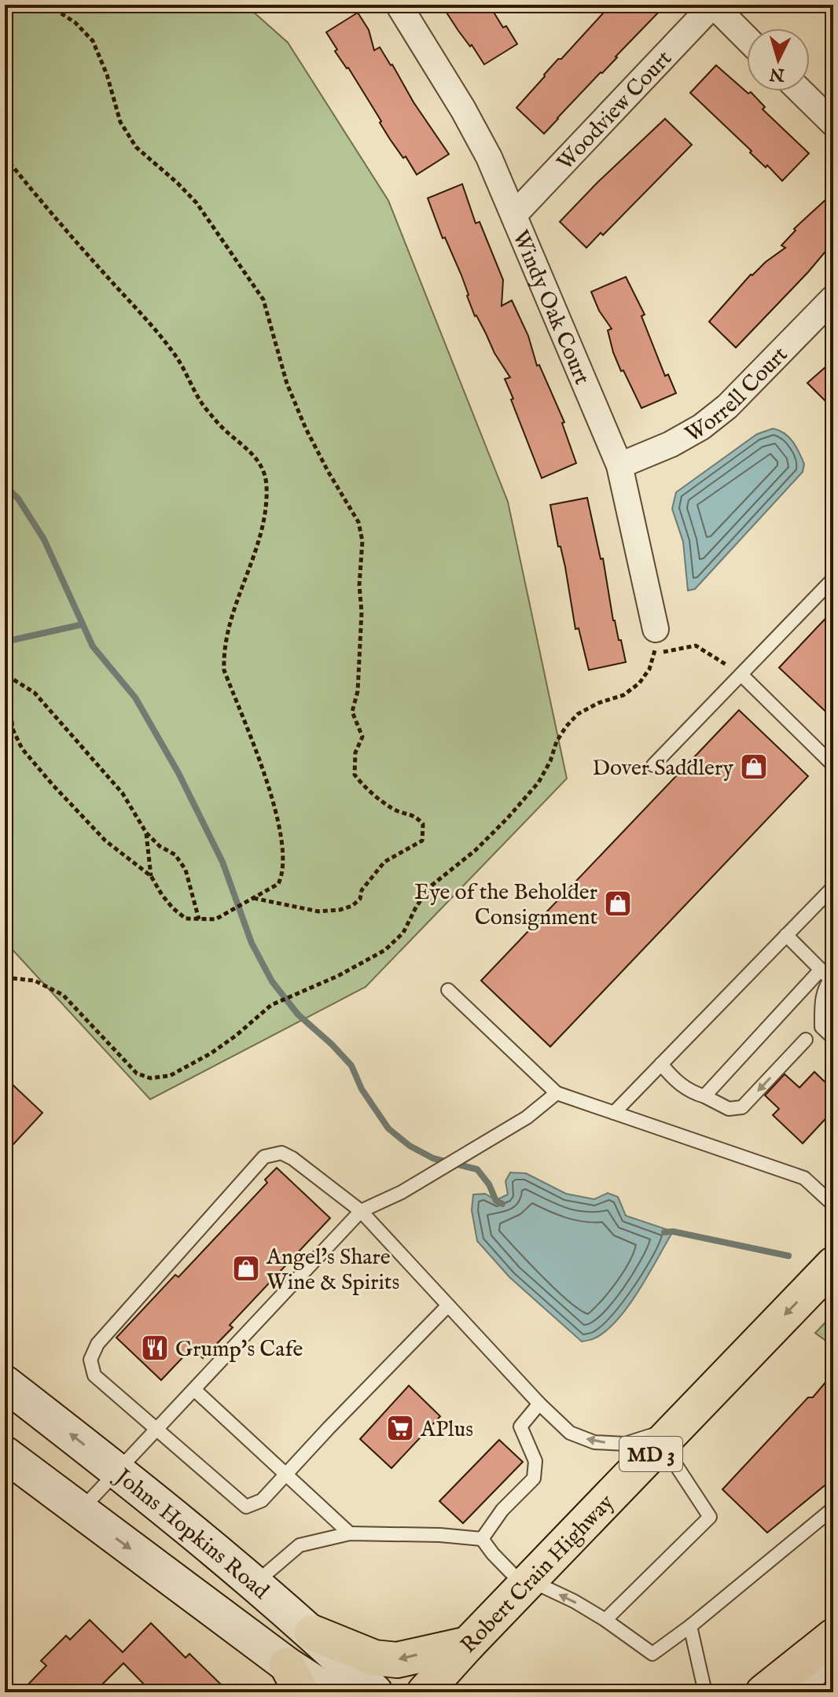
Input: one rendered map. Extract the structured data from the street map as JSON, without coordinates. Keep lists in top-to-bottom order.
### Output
{
  "streets": {
    "highway": ["MD 3", "Robert Crain Highway"],
    "street": [
      "Woodview Court",
      "Windy Oak Court",
      "Worrell Court",
      "Johns Hopkins Road"
    ]
  },
  "crossings": [
    ["Woodview Court", "Windy Oak Court"],
    ["Windy Oak Court", "Worrell Court"]
  ],
  "one_way": ["Robert Crain Highway"],
  "places": {
    "shop": ["Dover Saddlery", "Eye of the Beholder Consignment", "Angel's Share Wine & Spirits"],
    "restaurant": ["Grump's Cafe"],
    "supermarket": ["APlus"]
  },
  "north": "bottom"
}
